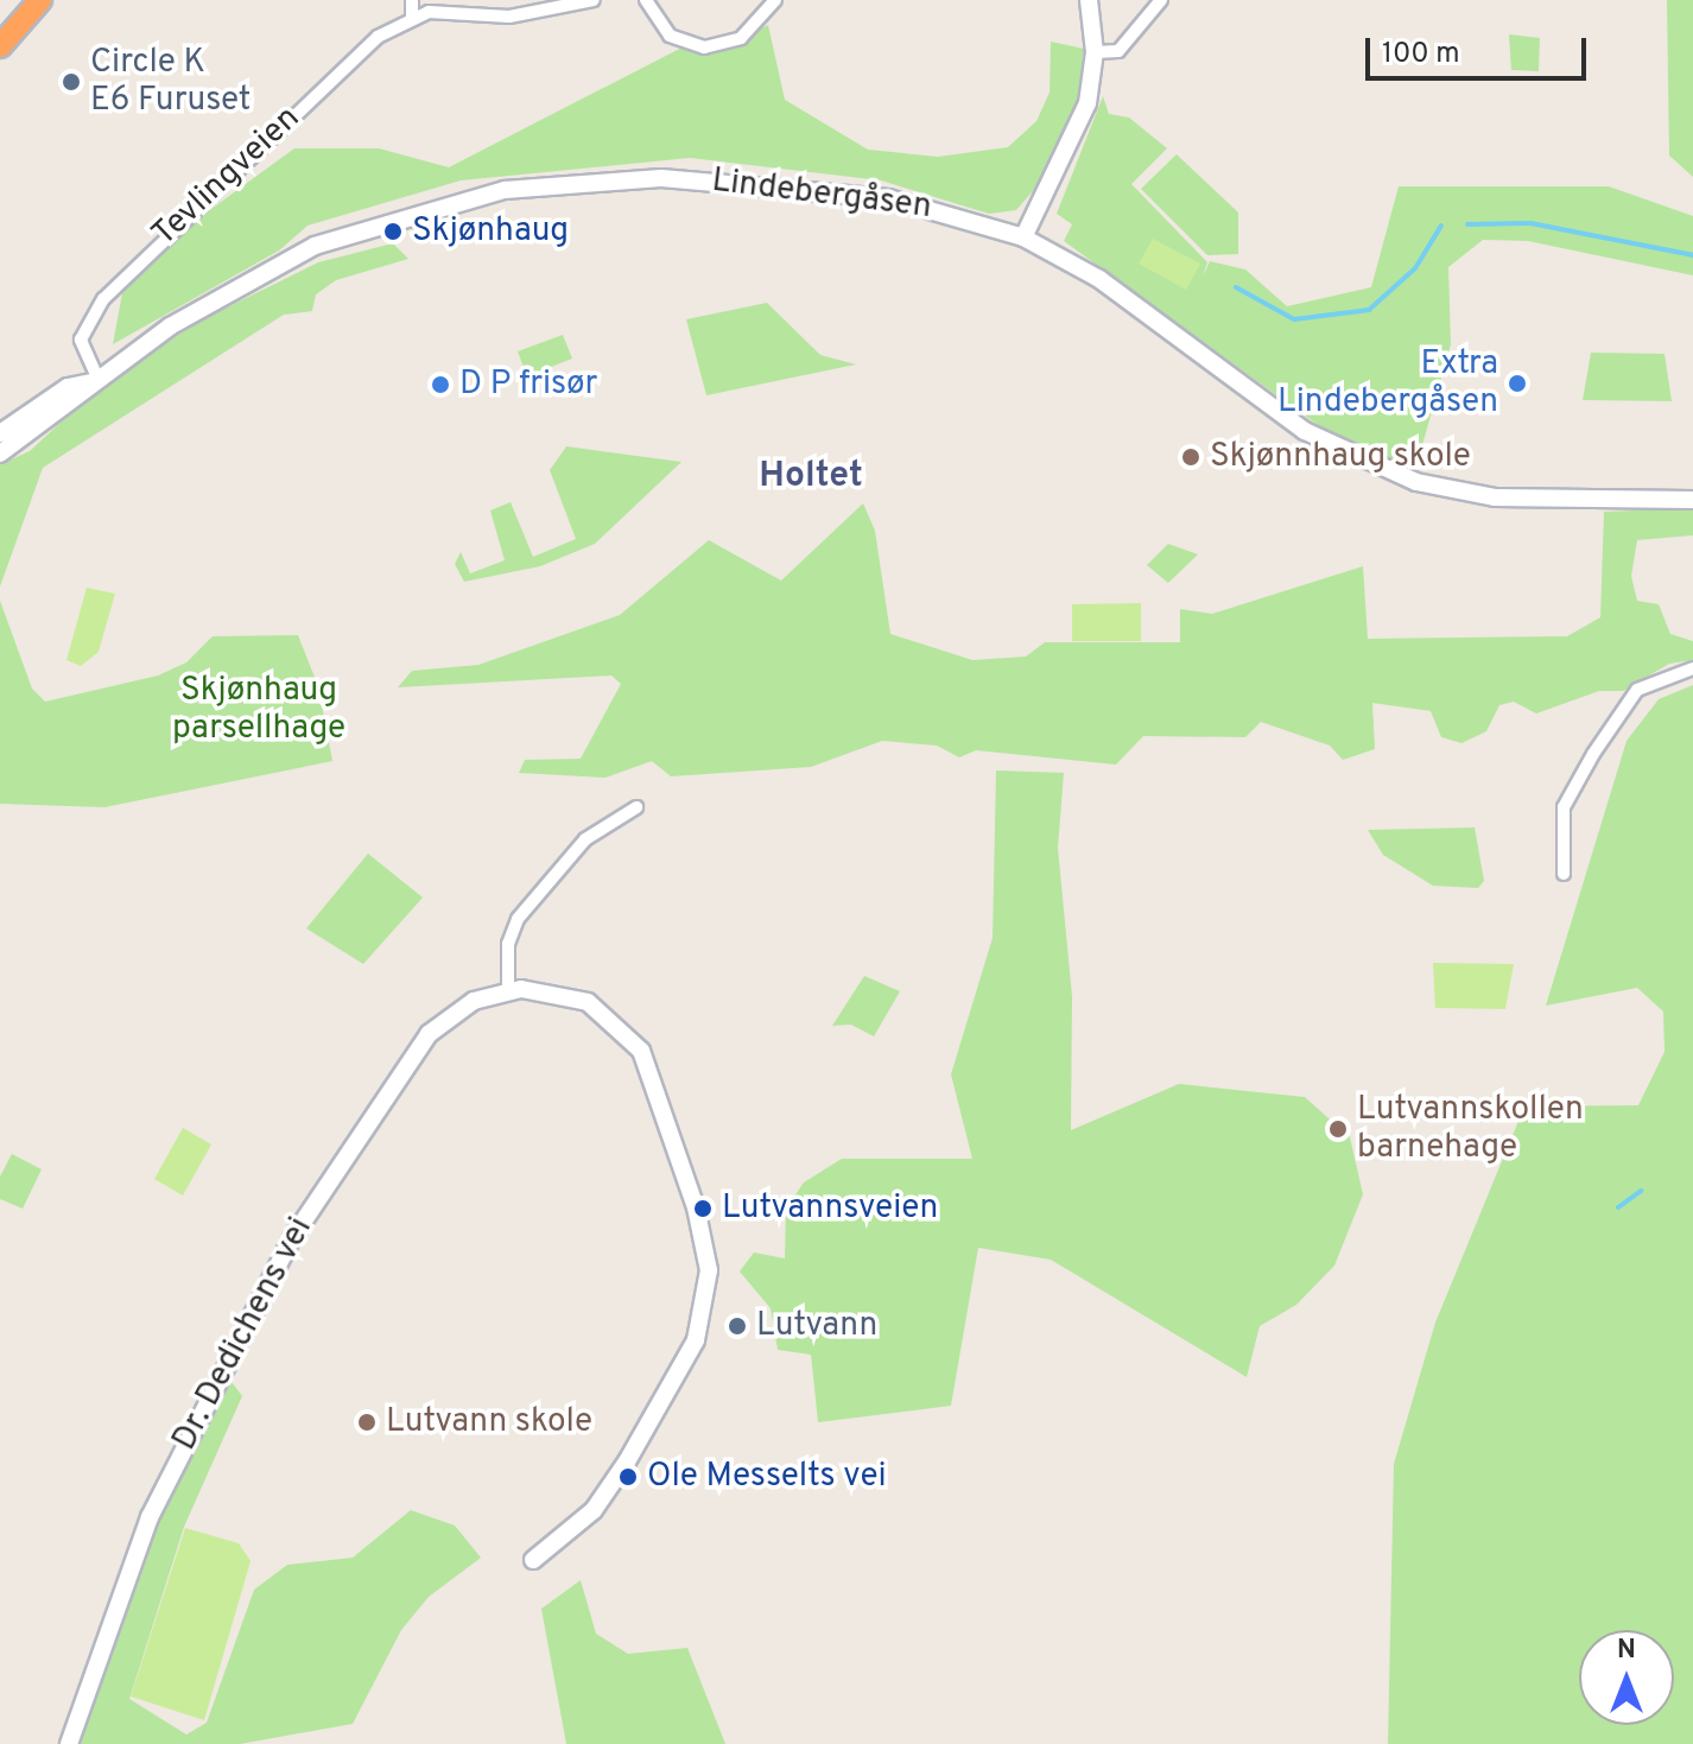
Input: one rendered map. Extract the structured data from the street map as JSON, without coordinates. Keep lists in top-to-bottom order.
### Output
{
  "streets": {
    "street": ["Tevlingveien", "Lindebergåsen", "Dr. Dedichens vei"]
  },
  "crossings": [
    ["Tevlingveien", "Lindebergåsen"]
  ],
  "districts": ["Holtet"],
  "parks": ["Skjønhaug parsellhage"],
  "places": [
    "Circle K E6 Furuset",
    "Skjønhaug",
    "Extra Lindebergåsen",
    "D P frisør",
    "Skjønnhaug skole",
    "Lutvannskollen barnehage",
    "Lutvannsveien",
    "Lutvann",
    "Lutvann skole",
    "Ole Messelts vei"
  ],
  "scale_bar": "100 m",
  "north": "top"
}
